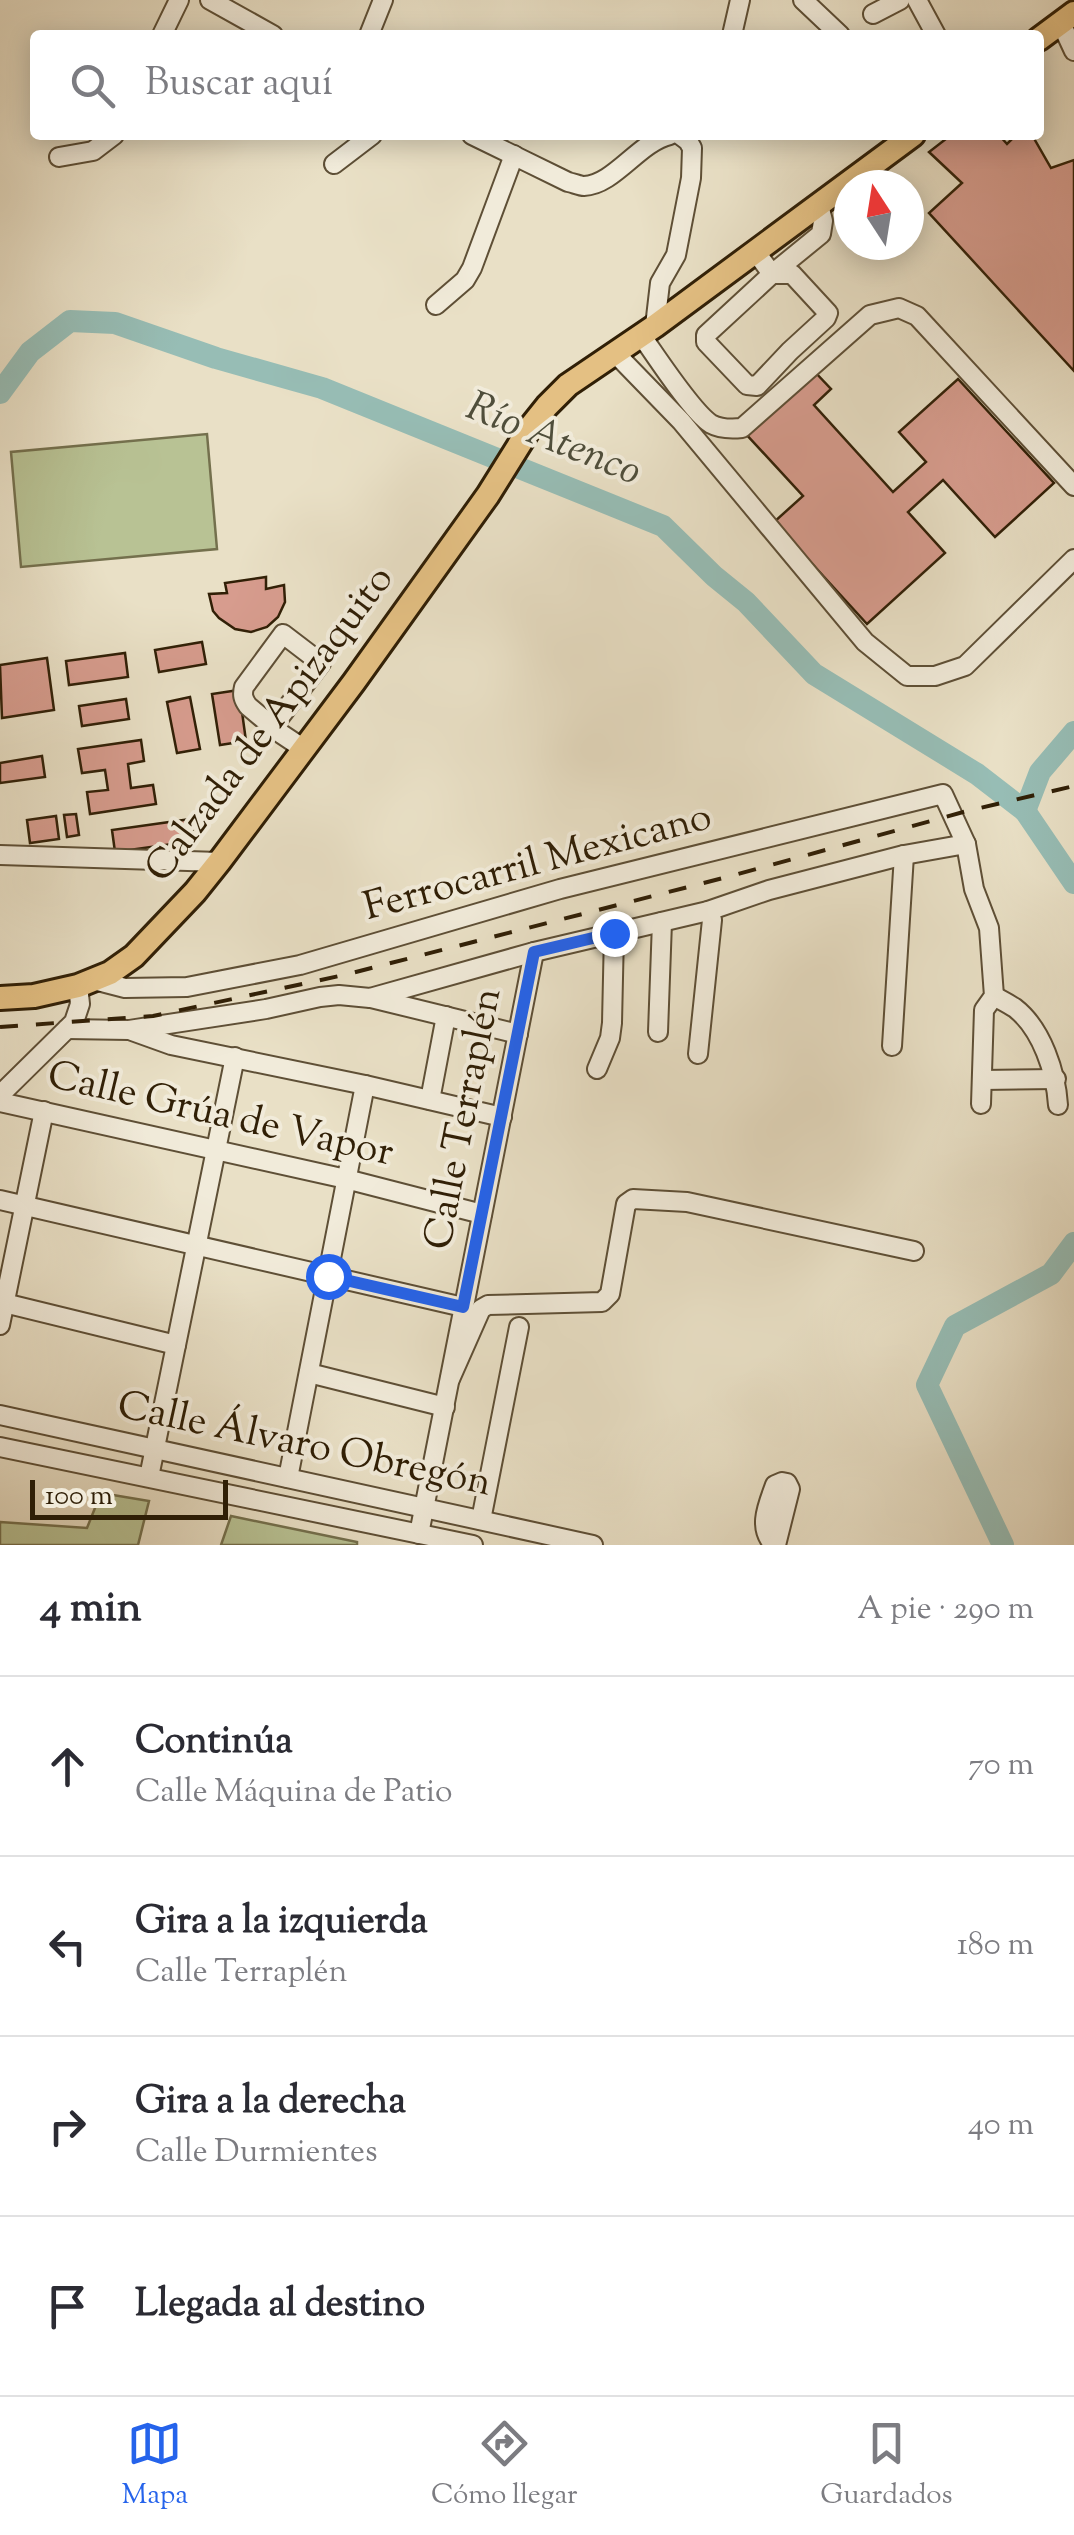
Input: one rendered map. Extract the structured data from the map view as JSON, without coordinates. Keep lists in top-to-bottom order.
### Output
{
  "streets": {
    "main road": ["Calzada de Apizaquito"],
    "street": [
      "Ferrocarril Mexicano",
      "Calle Grúa de Vapor",
      "Calle Terraplén",
      "Calle Álvaro Obregón"
    ]
  },
  "crossings": [
    ["Calzada de Apizaquito", "Ferrocarril Mexicano"],
    ["Calle Grúa de Vapor", "Calle Terraplén"],
    ["Calle Terraplén", "Calle Álvaro Obregón"]
  ],
  "water": ["Río Atenco"],
  "scale_bar": "100 m",
  "north": "top",
  "page": {
    "search": "Buscar aquí",
    "scale": "100 m",
    "heading": ["4 min", "A pie · 290 m"],
    "list": [
      ["Continúa", "Calle Máquina de Patio", "70 m"],
      ["Gira a la izquierda", "Calle Terraplén", "180 m"],
      ["Gira a la derecha", "Calle Durmientes", "40 m"],
      "Llegada al destino"
    ],
    "nav": ["Mapa", "Cómo llegar", "Guardados"]
  }
}
